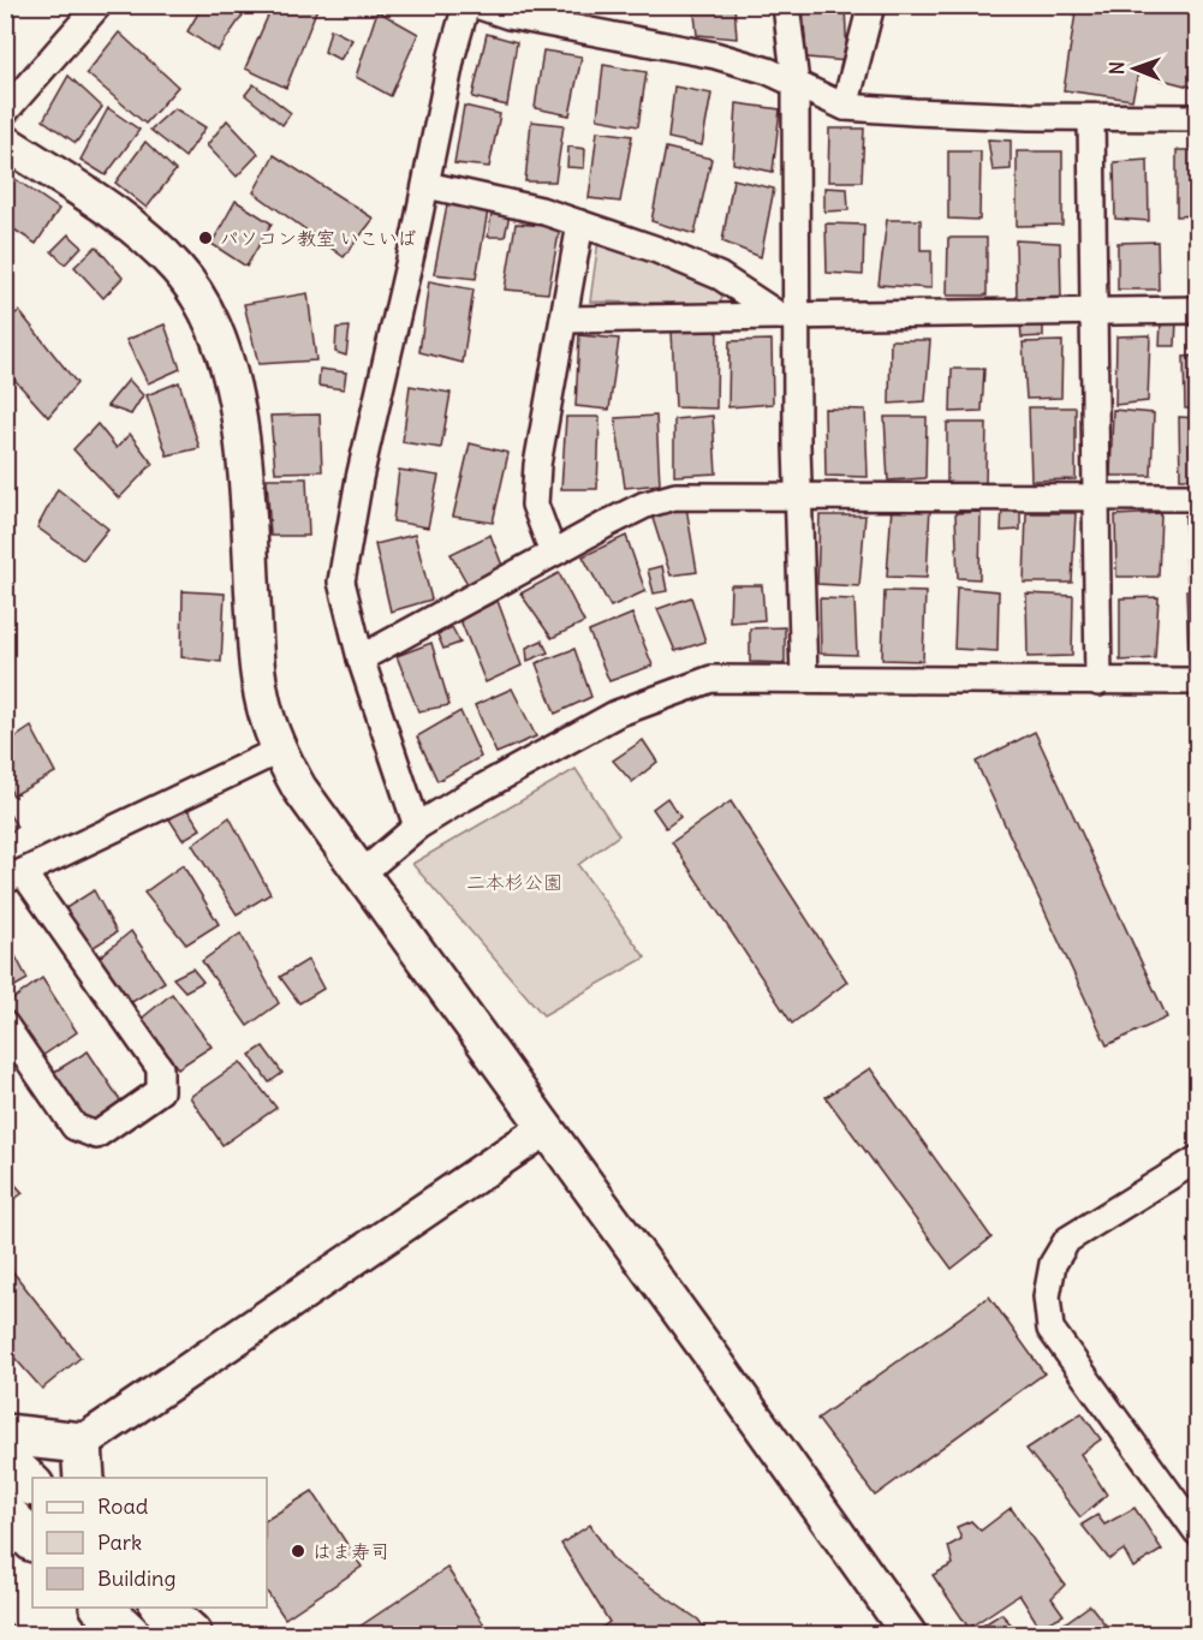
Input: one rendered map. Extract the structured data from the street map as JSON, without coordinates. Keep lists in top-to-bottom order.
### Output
{
  "parks": ["二本杉公園"],
  "places": ["パソコン教室 いこいば", "はま寿司"],
  "legend": ["Road", "Park", "Building"],
  "north": "left"
}
